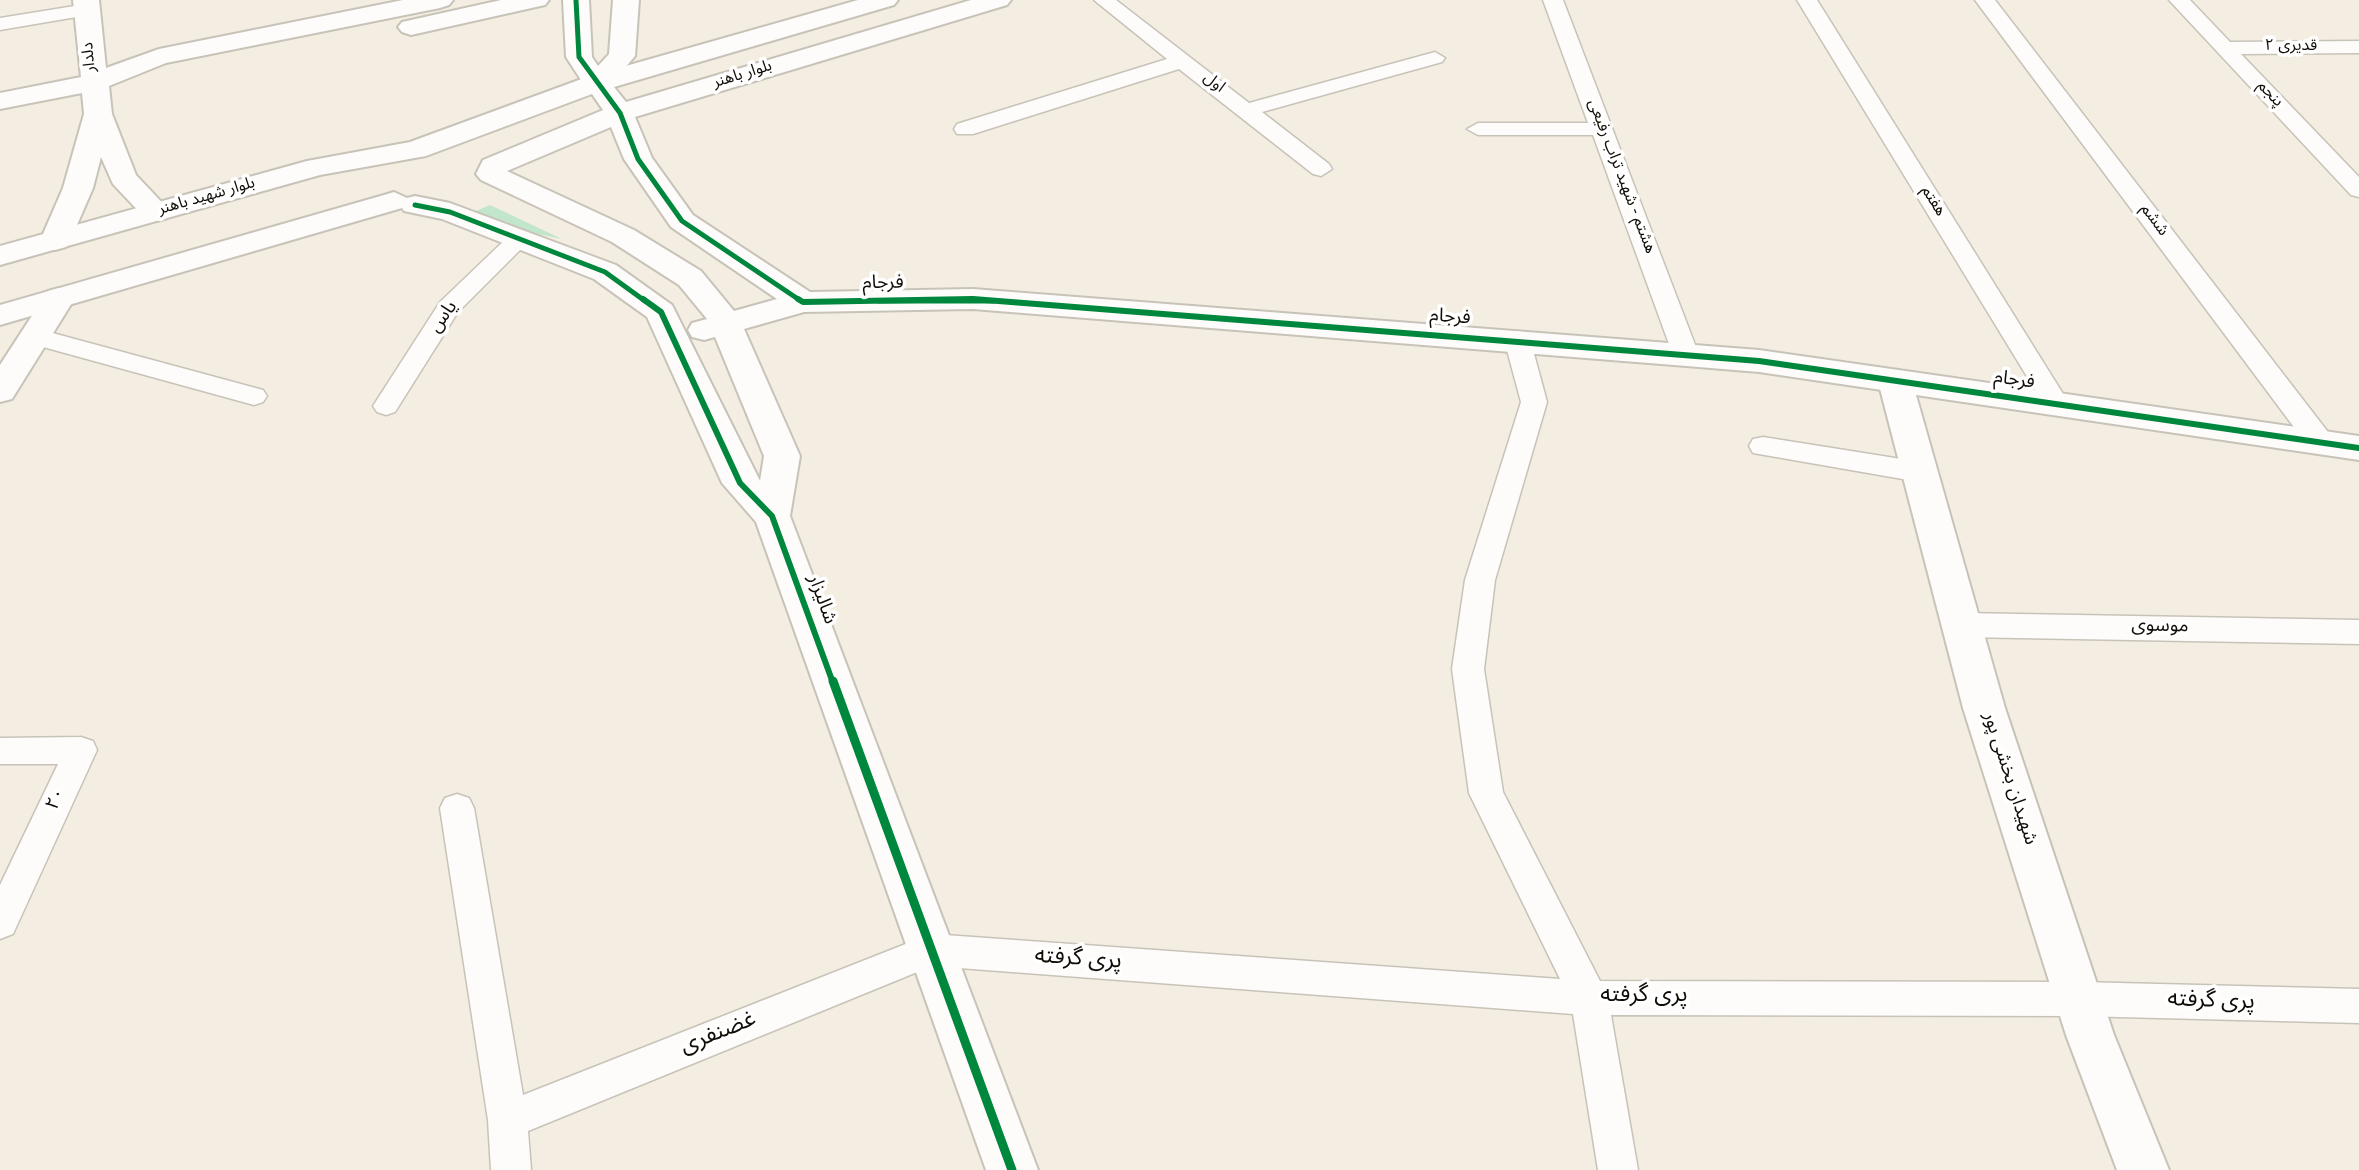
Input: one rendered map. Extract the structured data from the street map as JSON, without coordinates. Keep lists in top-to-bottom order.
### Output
{
  "streets": {
    "street": [
      "دلدار",
      "بلوار باهنر",
      "بلوار شهید باهنر",
      "فرجام",
      "شالیزار",
      "شهیدان بخشی پور"
    ],
    "lane": [
      "قدیری ۲",
      "اول",
      "پنجم",
      "هشتم - شهید تراب رفیعی",
      "هفتم",
      "ششم",
      "یاس",
      "موسوی",
      "۲۰",
      "پری گرفته",
      "غضنفری"
    ]
  },
  "crossings": [
    ["قدیری ۲", "پنجم"],
    ["بلوار باهنر", "بلوار شهید باهنر"],
    ["بلوار باهنر", "شالیزار"],
    ["هشتم - شهید تراب رفیعی", "فرجام"],
    ["بلوار شهید باهنر", "شالیزار"],
    ["هفتم", "فرجام"],
    ["ششم", "فرجام"],
    ["فرجام", "شالیزار"],
    ["فرجام", "شهیدان بخشی پور"],
    ["یاس", "شالیزار"],
    ["شالیزار", "پری گرفته"],
    ["شالیزار", "غضنفری"],
    ["موسوی", "شهیدان بخشی پور"],
    ["شهیدان بخشی پور", "پری گرفته"],
    ["پری گرفته", "غضنفری"]
  ]
}
